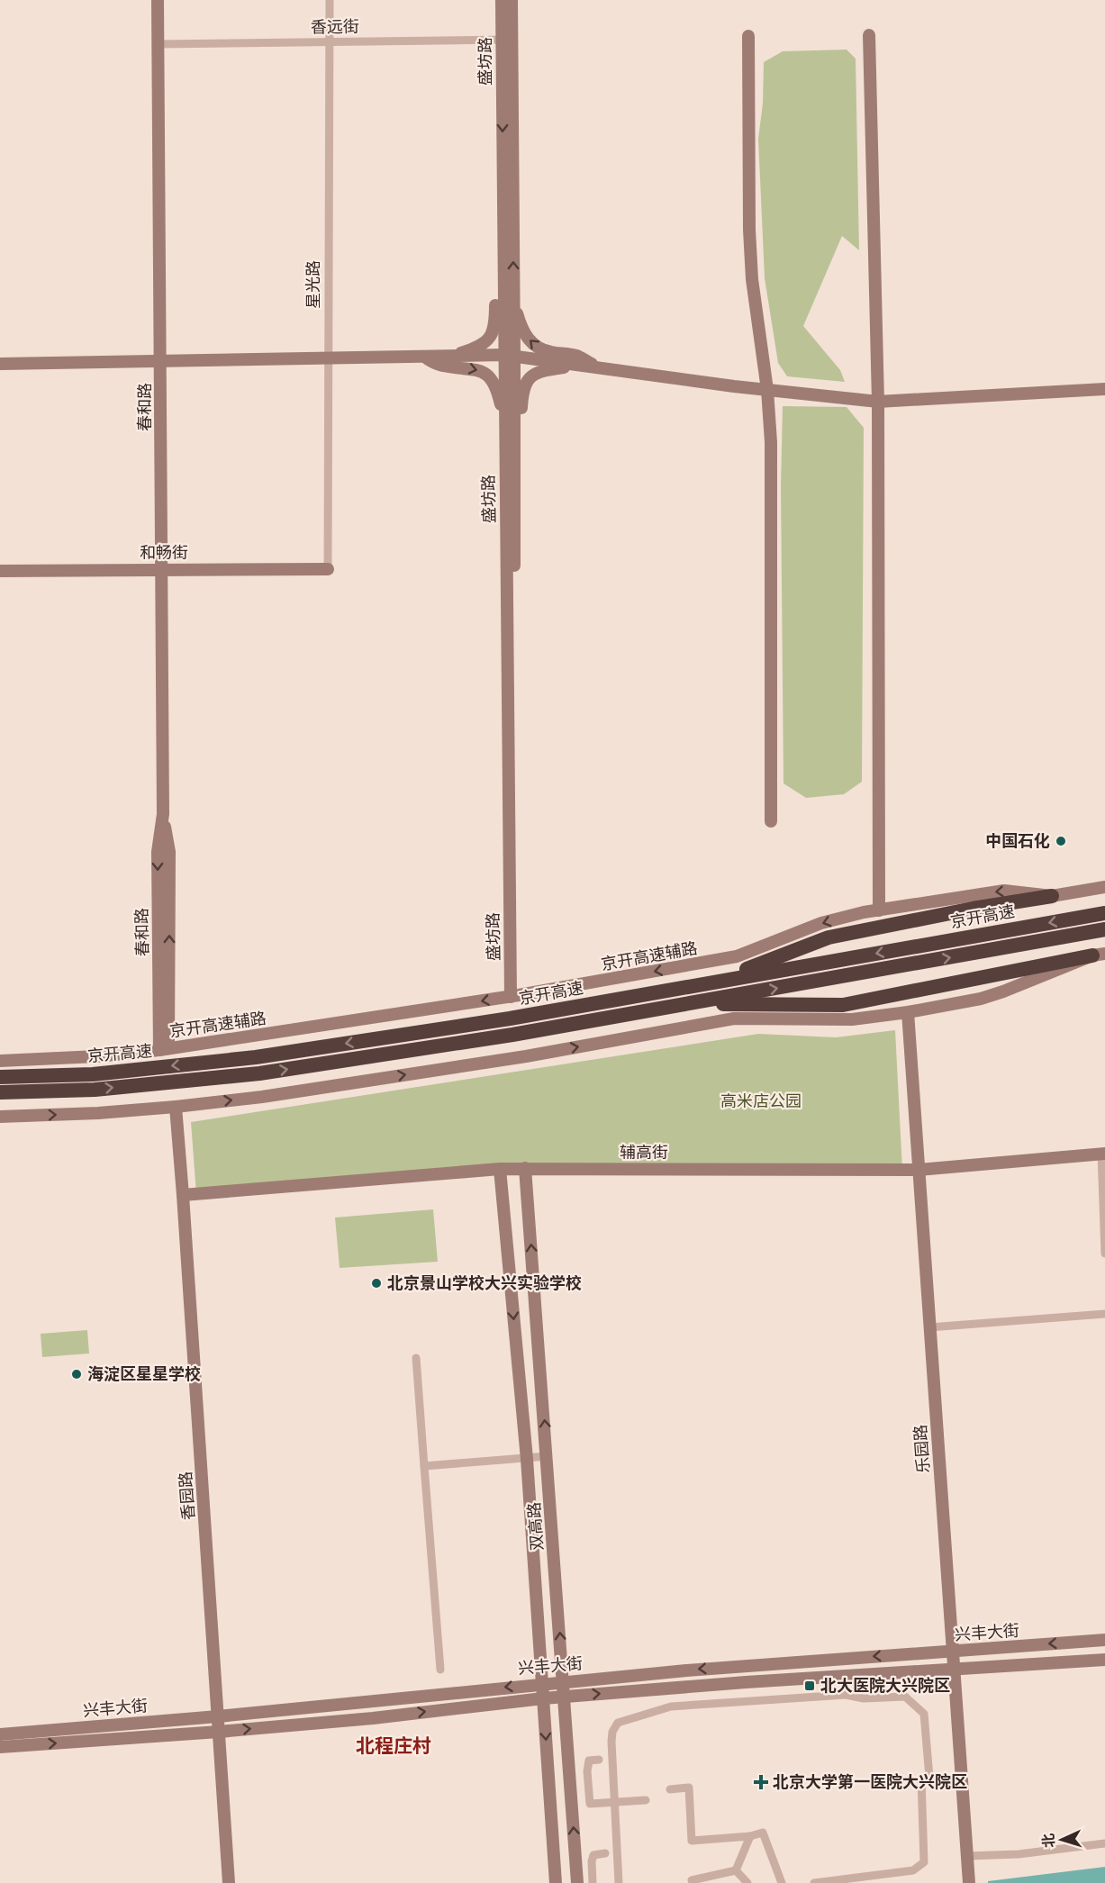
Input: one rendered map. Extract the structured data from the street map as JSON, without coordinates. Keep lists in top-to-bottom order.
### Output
{
  "streets": {
    "highway": ["京开高速"],
    "street": [
      "香远街",
      "盛坊路",
      "星光路",
      "春和路",
      "和畅街",
      "京开高速辅路",
      "辅高街",
      "乐园路",
      "香园路",
      "双高路",
      "兴丰大街"
    ]
  },
  "crossings": [
    ["香远街", "盛坊路"],
    ["香远街", "星光路"],
    ["香远街", "春和路"],
    ["盛坊路", "京开高速辅路"],
    ["星光路", "和畅街"],
    ["春和路", "和畅街"],
    ["春和路", "京开高速辅路"],
    ["辅高街", "乐园路"],
    ["辅高街", "香园路"],
    ["辅高街", "双高路"],
    ["乐园路", "兴丰大街"],
    ["香园路", "兴丰大街"],
    ["双高路", "兴丰大街"]
  ],
  "districts": ["北程庄村"],
  "parks": ["高米店公园"],
  "places": {
    "other": ["中国石化", "北京景山学校大兴实验学校", "海淀区星星学校"],
    "transit": ["北大医院大兴院区"],
    "health": ["北京大学第一医院大兴院区"]
  },
  "north": "left"
}
